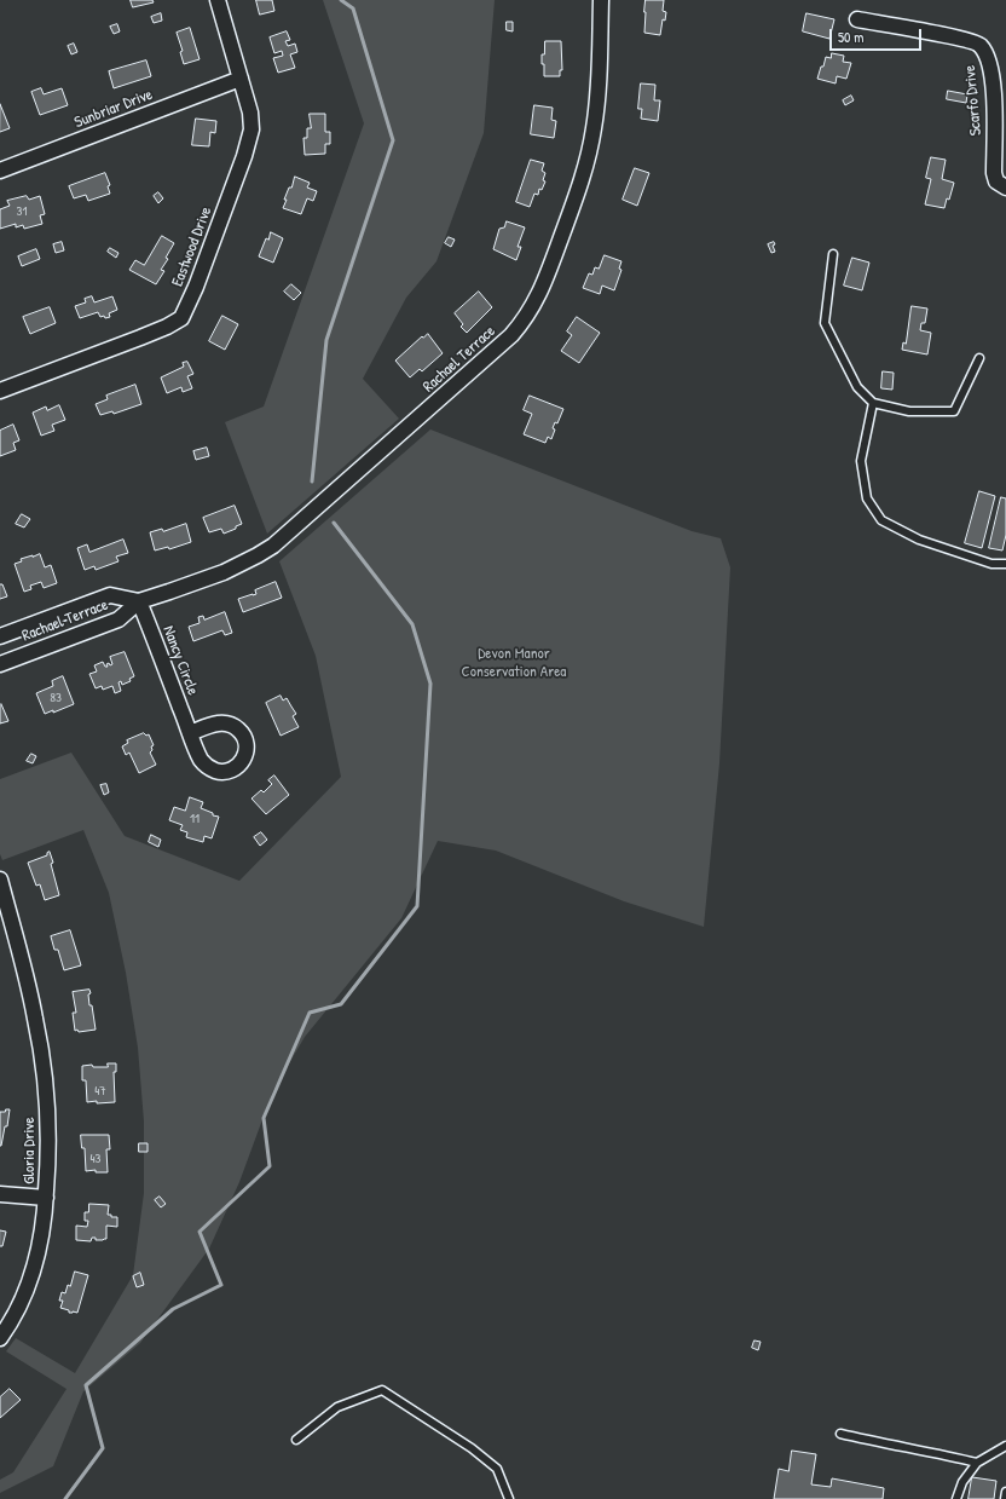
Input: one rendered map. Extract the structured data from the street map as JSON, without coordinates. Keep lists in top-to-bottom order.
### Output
{
  "streets": {
    "street": [
      "Scarfo Drive",
      "Sunbriar Drive",
      "Eastwood Drive",
      "Rachael Terrace",
      "Nancy Circle",
      "Gloria Drive"
    ]
  },
  "crossings": [
    ["Sunbriar Drive", "Eastwood Drive"],
    ["Rachael Terrace", "Nancy Circle"]
  ],
  "parks": ["Devon Manor Conservation Area"],
  "house_numbers": [
    "31",
    "83",
    "11",
    "47",
    "43"
  ],
  "scale_bar": "50 m"
}
